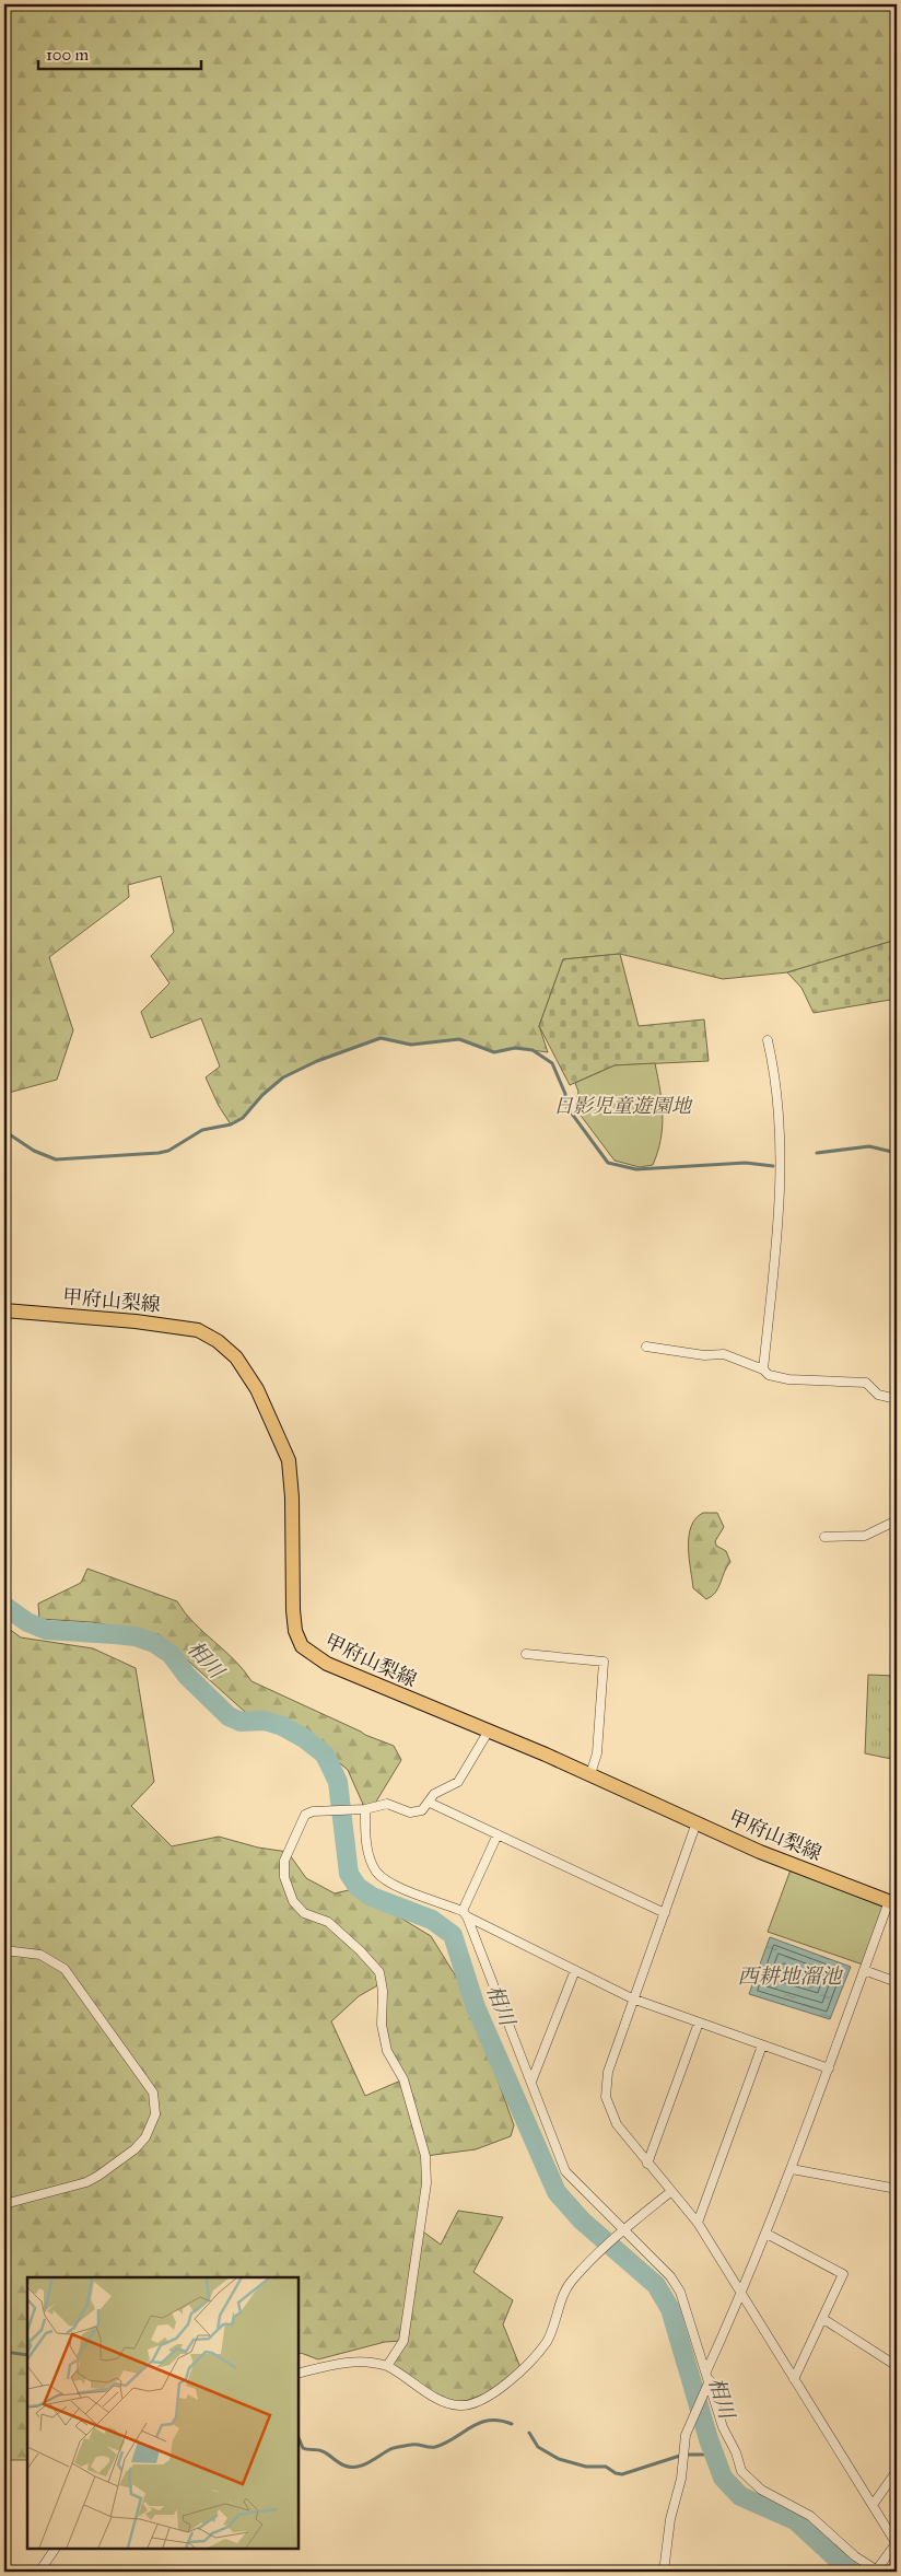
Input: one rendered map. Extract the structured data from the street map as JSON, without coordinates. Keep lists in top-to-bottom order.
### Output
{
  "streets": {
    "main road": ["甲府山梨線"]
  },
  "water": ["相川", "西耕地溜池"],
  "parks": ["日影児童遊園地"],
  "scale_bar": "100 m"
}
